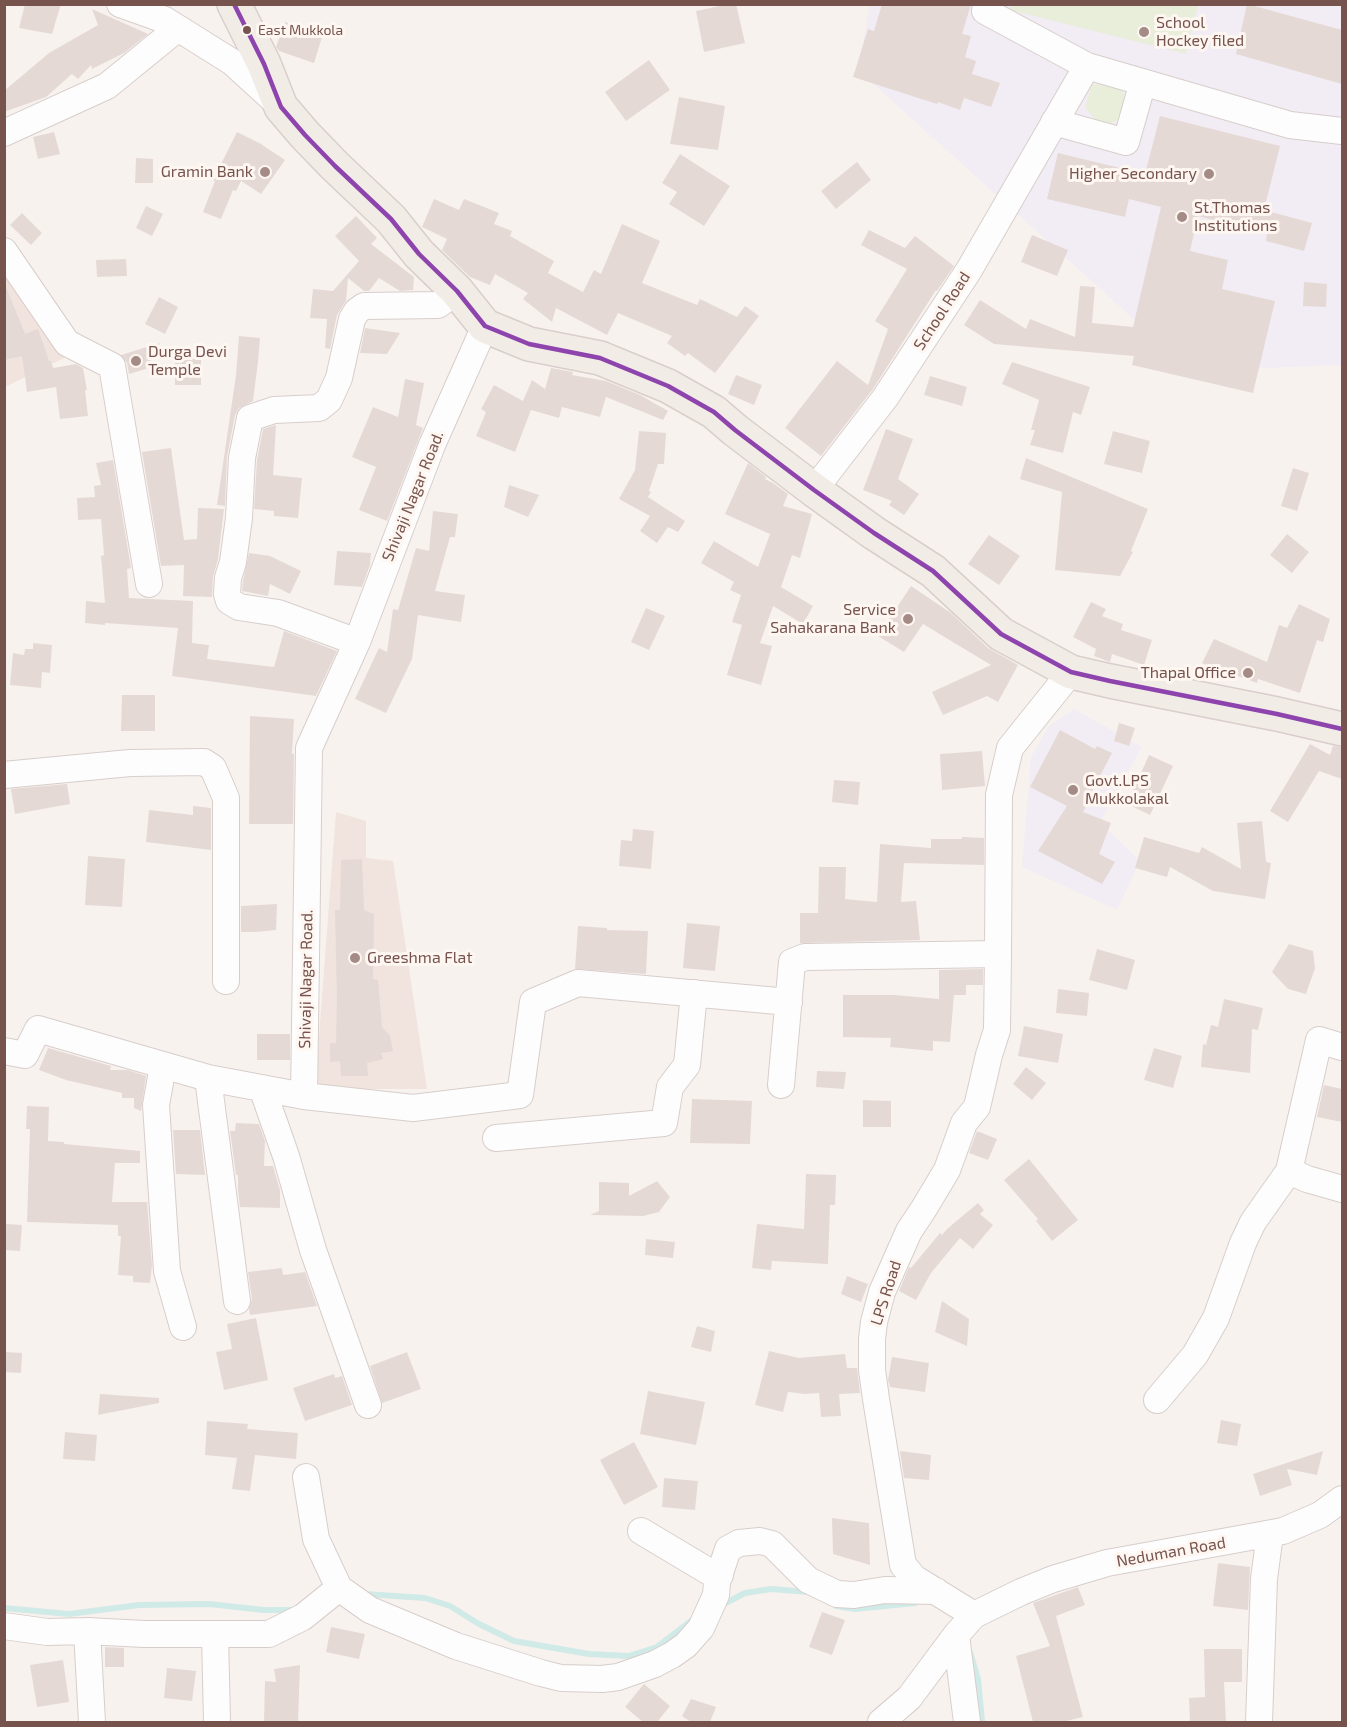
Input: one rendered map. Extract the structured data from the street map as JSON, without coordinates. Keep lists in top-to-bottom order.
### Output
{
  "streets": {
    "street": [
      "School Road",
      "Shivaji Nagar Road.",
      "LPS Road",
      "Neduman Road"
    ]
  },
  "crossings": [
    ["LPS Road", "Neduman Road"]
  ],
  "places": [
    "East Mukkola",
    "School Hockey filed",
    "Gramin Bank",
    "Higher Secondary",
    "St.Thomas Institutions",
    "Durga Devi Temple",
    "Service Sahakarana Bank",
    "Thapal Office",
    "Govt.LPS Mukkolakal",
    "Greeshma Flat"
  ]
}
